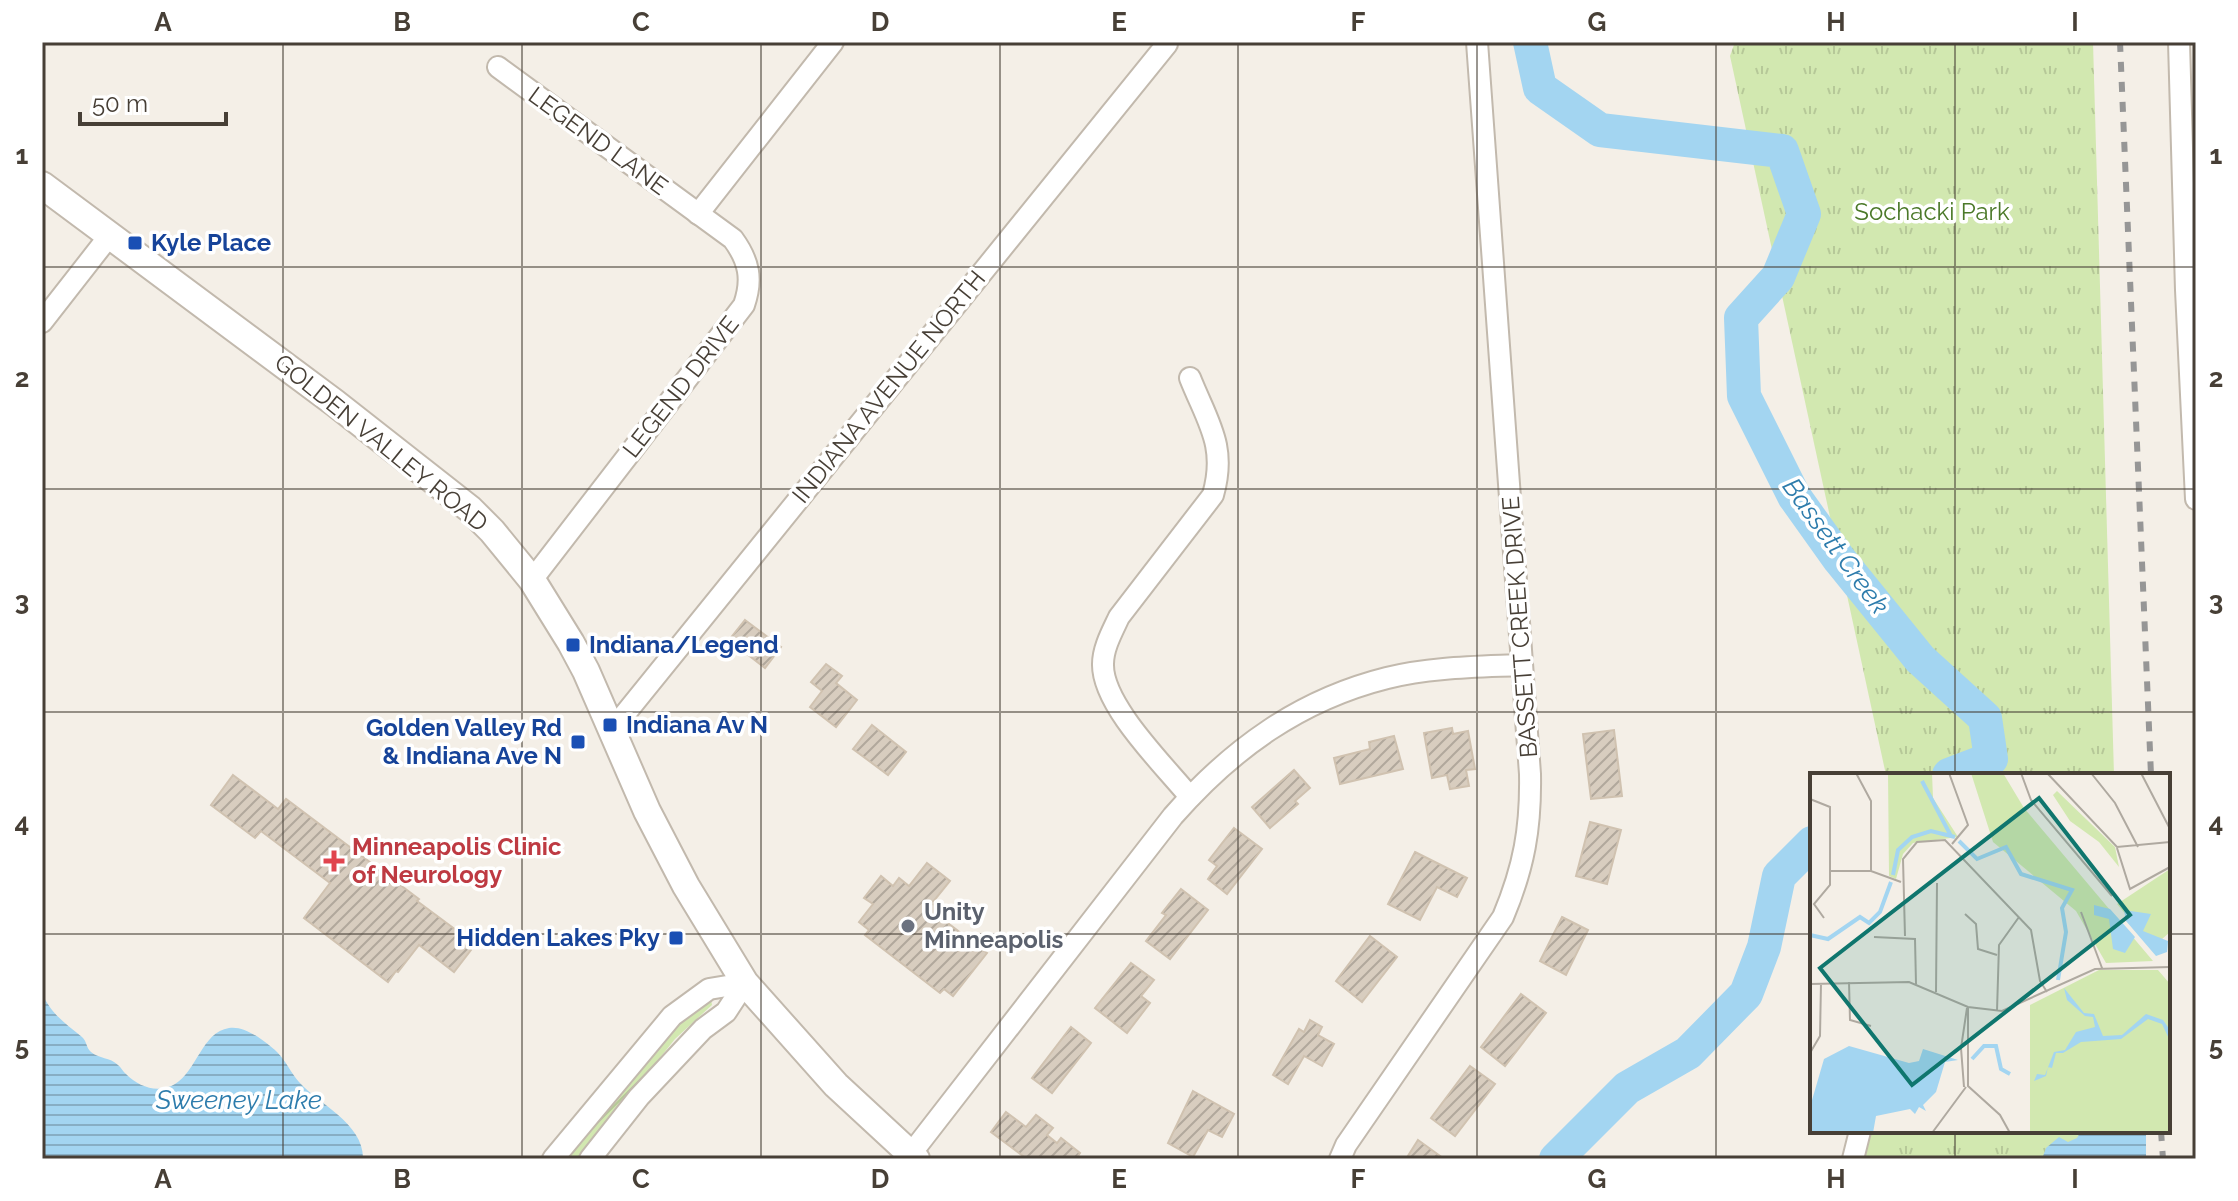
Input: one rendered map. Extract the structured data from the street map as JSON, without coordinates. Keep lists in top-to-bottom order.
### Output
{
  "streets": {
    "street": [
      "LEGEND LANE",
      "LEGEND DRIVE",
      "INDIANA AVENUE NORTH",
      "GOLDEN VALLEY ROAD",
      "BASSETT CREEK DRIVE"
    ]
  },
  "crossings": [
    ["LEGEND LANE", "LEGEND DRIVE"],
    ["LEGEND DRIVE", "GOLDEN VALLEY ROAD"],
    ["INDIANA AVENUE NORTH", "GOLDEN VALLEY ROAD"]
  ],
  "water": ["Bassett Creek", "Sweeney Lake"],
  "parks": ["Sochacki Park"],
  "places": {
    "transit": [
      "Kyle Place",
      "Indiana/Legend",
      "Indiana Av N",
      "Golden Valley Rd & Indiana Ave N",
      "Hidden Lakes Pky"
    ],
    "health": ["Minneapolis Clinic of Neurology"],
    "other": ["Unity Minneapolis"]
  },
  "scale_bar": "50 m",
  "grid": {
    "columns": [
      "A",
      "B",
      "C",
      "D",
      "E",
      "F",
      "G",
      "H",
      "I"
    ],
    "rows": [
      "1",
      "2",
      "3",
      "4",
      "5"
    ]
  }
}
